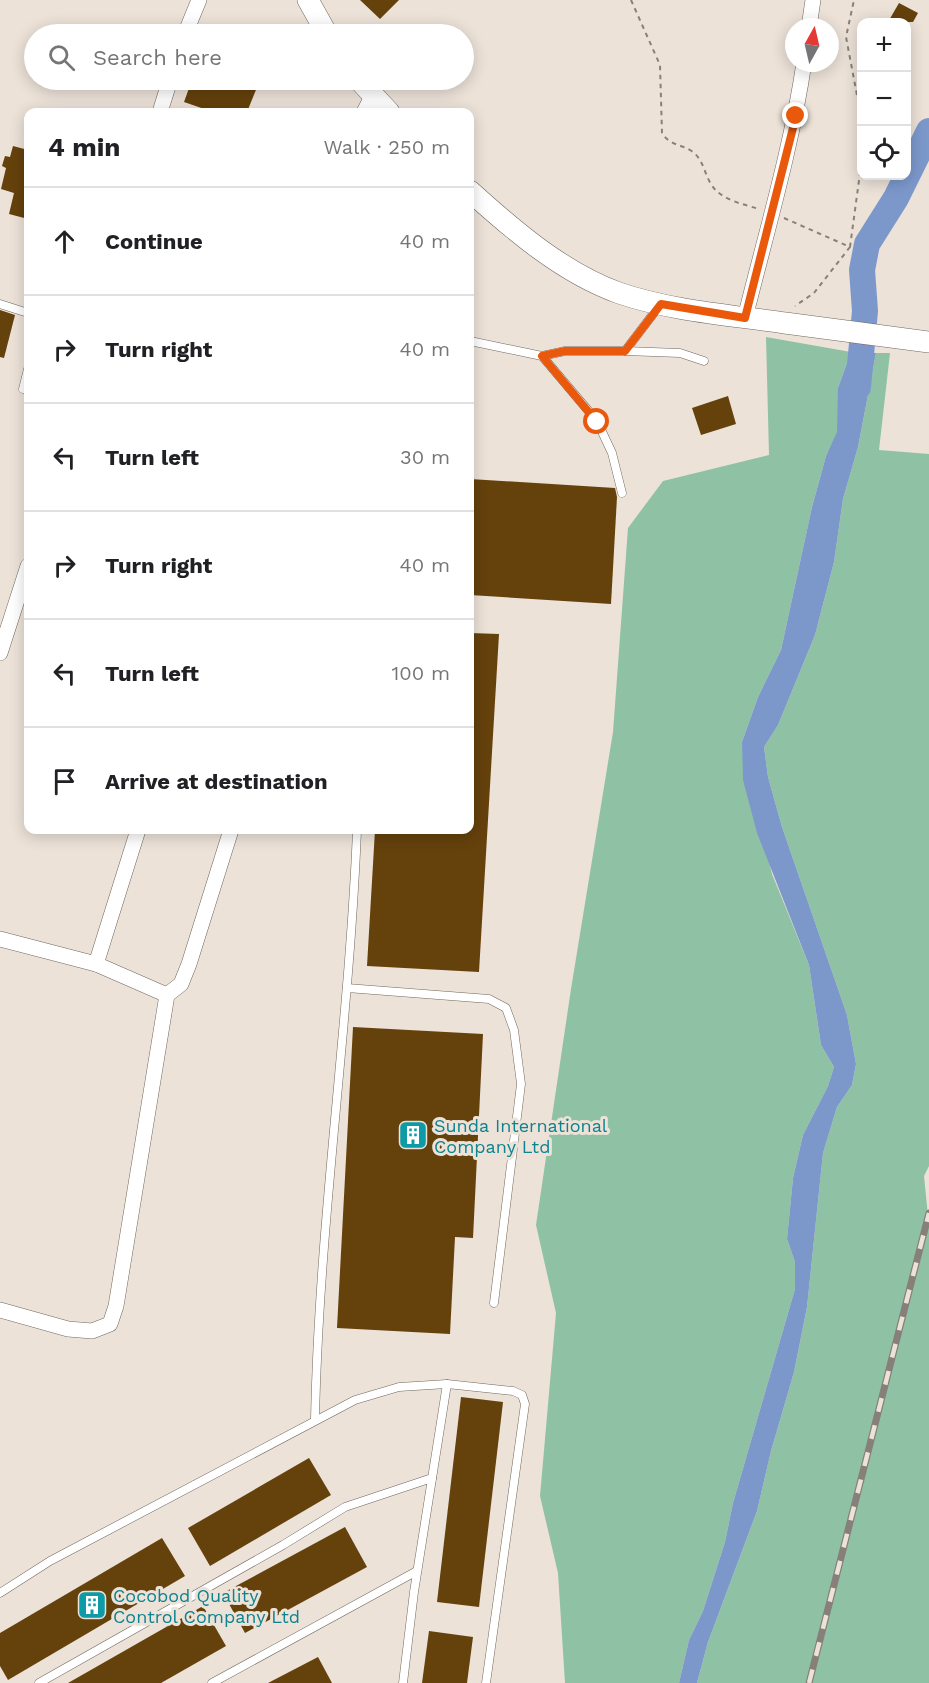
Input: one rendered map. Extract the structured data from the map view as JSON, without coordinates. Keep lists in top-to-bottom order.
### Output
{
  "places": {
    "building": ["Sunda International Company Ltd", "Cocobod Quality Control Company Ltd"]
  },
  "north": "top",
  "page": {
    "map_buttons": ["+", "−"],
    "search": "Search here",
    "heading": ["4 min", "Walk · 250 m"],
    "list": [
      ["Continue", "40 m"],
      ["Turn right", "40 m"],
      ["Turn left", "30 m"],
      ["Turn right", "40 m"],
      ["Turn left", "100 m"],
      "Arrive at destination"
    ]
  }
}
